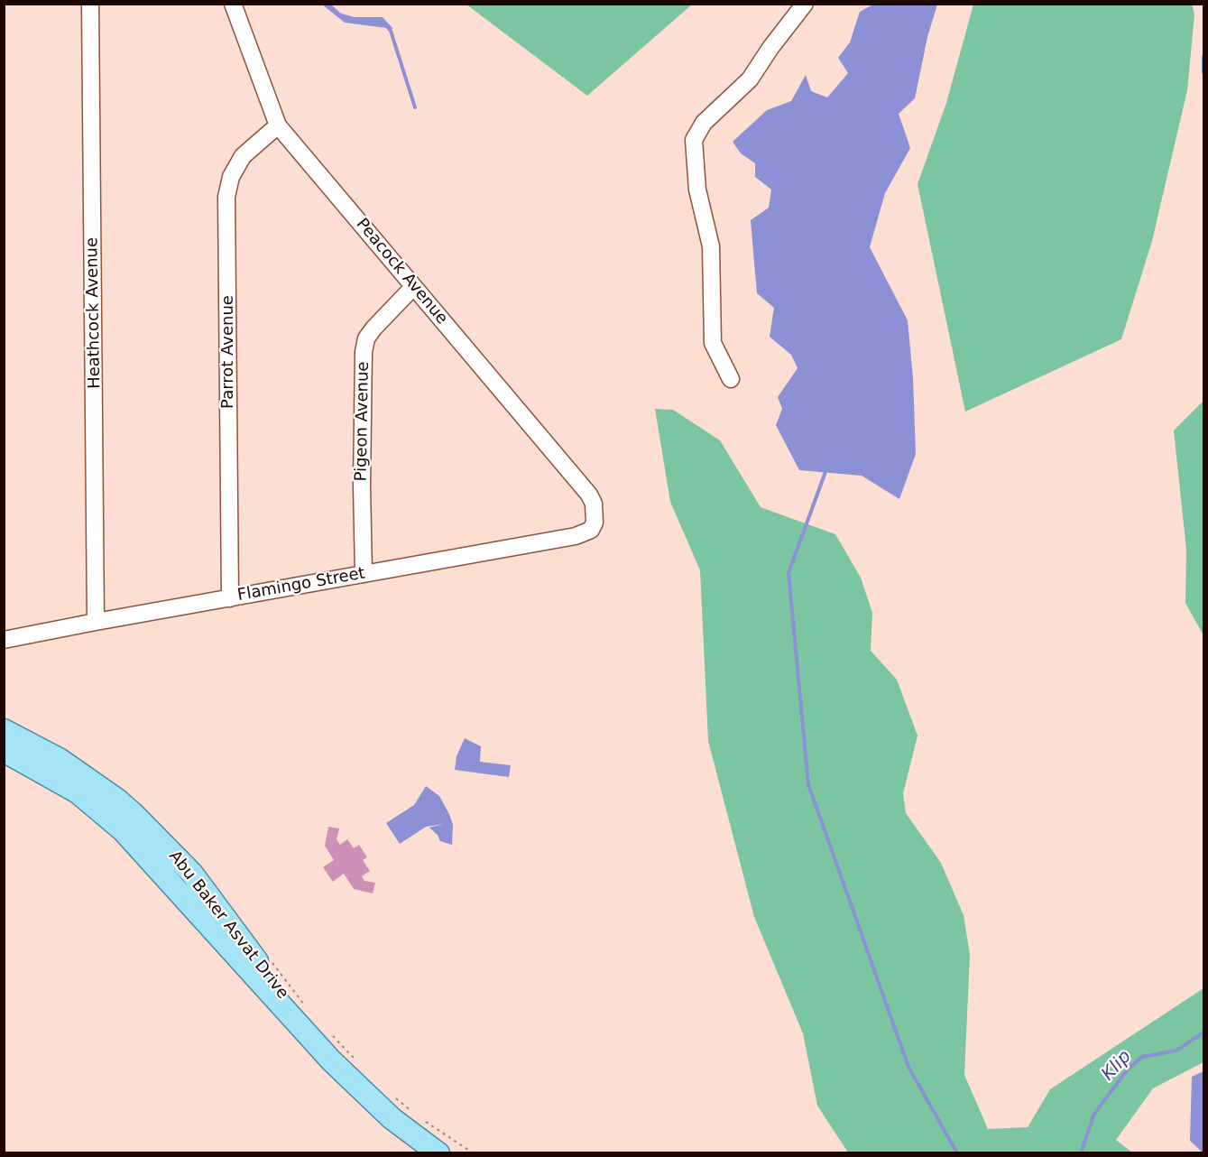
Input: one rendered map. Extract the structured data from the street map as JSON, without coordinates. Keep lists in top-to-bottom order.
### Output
{
  "streets": {
    "main road": ["Abu Baker Asvat Drive"],
    "street": [
      "Peacock Avenue",
      "Heathcock Avenue",
      "Parrot Avenue",
      "Pigeon Avenue",
      "Flamingo Street"
    ]
  },
  "crossings": [
    ["Peacock Avenue", "Parrot Avenue"],
    ["Peacock Avenue", "Pigeon Avenue"],
    ["Peacock Avenue", "Flamingo Street"],
    ["Heathcock Avenue", "Flamingo Street"],
    ["Parrot Avenue", "Flamingo Street"],
    ["Pigeon Avenue", "Flamingo Street"]
  ],
  "water": ["Klip"]
}
